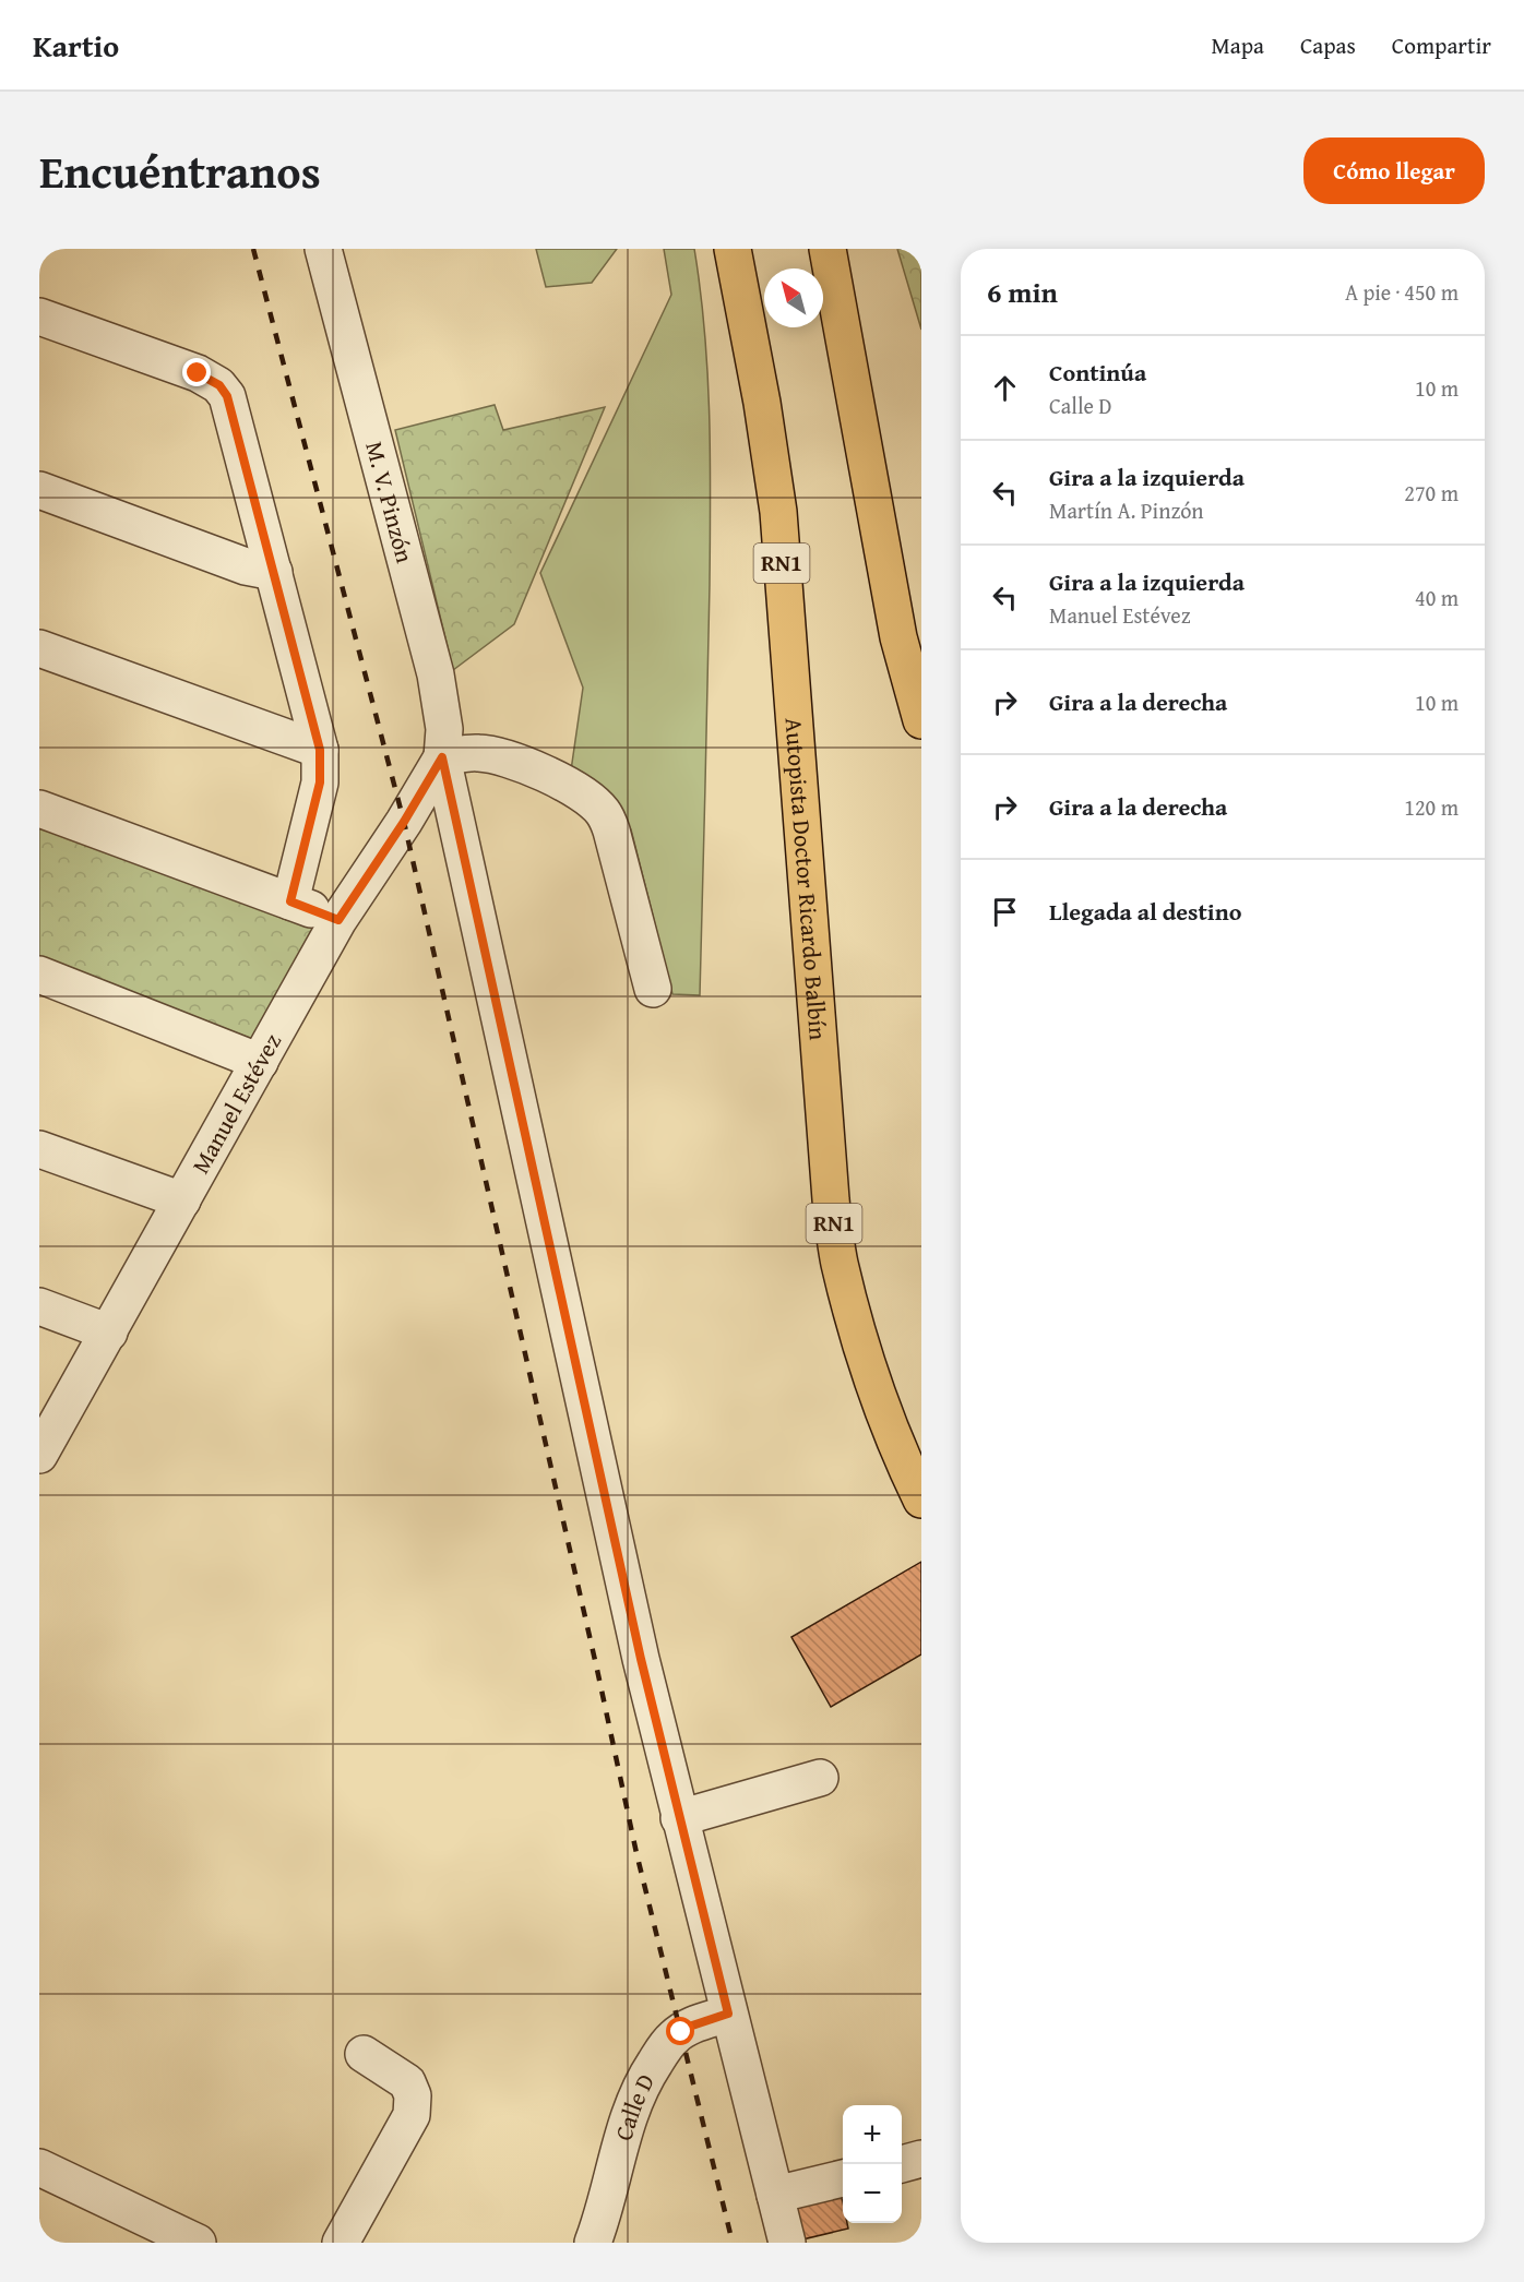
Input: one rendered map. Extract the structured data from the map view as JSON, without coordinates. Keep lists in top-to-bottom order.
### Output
{
  "streets": {
    "highway": ["RN1", "Autopista Doctor Ricardo Balbín"],
    "street": ["M. V. Pinzón", "Manuel Estévez", "Calle D"]
  },
  "crossings": [
    ["M. V. Pinzón", "Manuel Estévez"]
  ],
  "north": "top left",
  "page": {
    "header": "Kartio",
    "nav": ["Mapa", "Capas", "Compartir"],
    "title": "Encuéntranos",
    "buttons": "Cómo llegar",
    "heading": ["6 min", "A pie · 450 m"],
    "list": [
      ["Continúa", "Calle D", "10 m"],
      ["Gira a la izquierda", "Martín A. Pinzón", "270 m"],
      ["Gira a la izquierda", "Manuel Estévez", "40 m"],
      ["Gira a la derecha", "10 m"],
      ["Gira a la derecha", "120 m"],
      "Llegada al destino"
    ],
    "map_buttons": ["+", "−"]
  }
}
